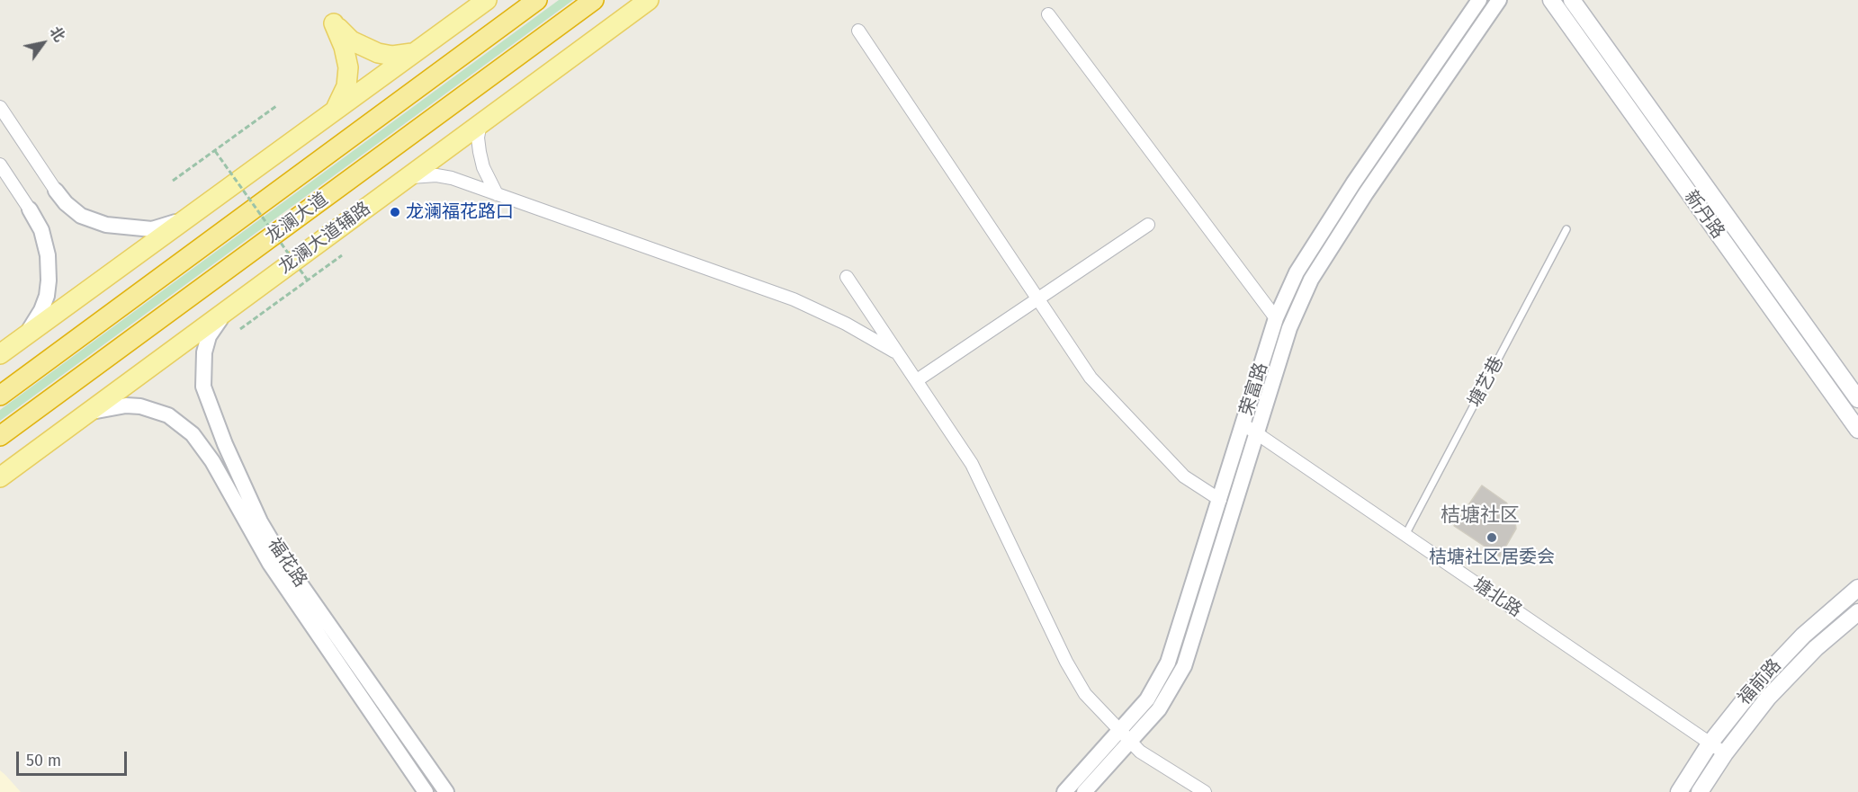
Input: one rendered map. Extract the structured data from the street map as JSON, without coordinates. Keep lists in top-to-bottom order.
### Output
{
  "streets": {
    "highway": ["龙澜大道"],
    "main road": ["新丹路", "龙澜大道辅路", "福前路"],
    "street": ["荣富路", "福花路", "塘北路"],
    "lane": ["塘艺巷"]
  },
  "crossings": [
    ["龙澜大道辅路", "福花路"],
    ["塘艺巷", "塘北路"],
    ["荣富路", "塘北路"],
    ["塘北路", "福前路"]
  ],
  "districts": ["桔塘社区"],
  "places": ["龙澜福花路口", "桔塘社区居委会"],
  "scale_bar": "50 m",
  "north": "top right"
}
